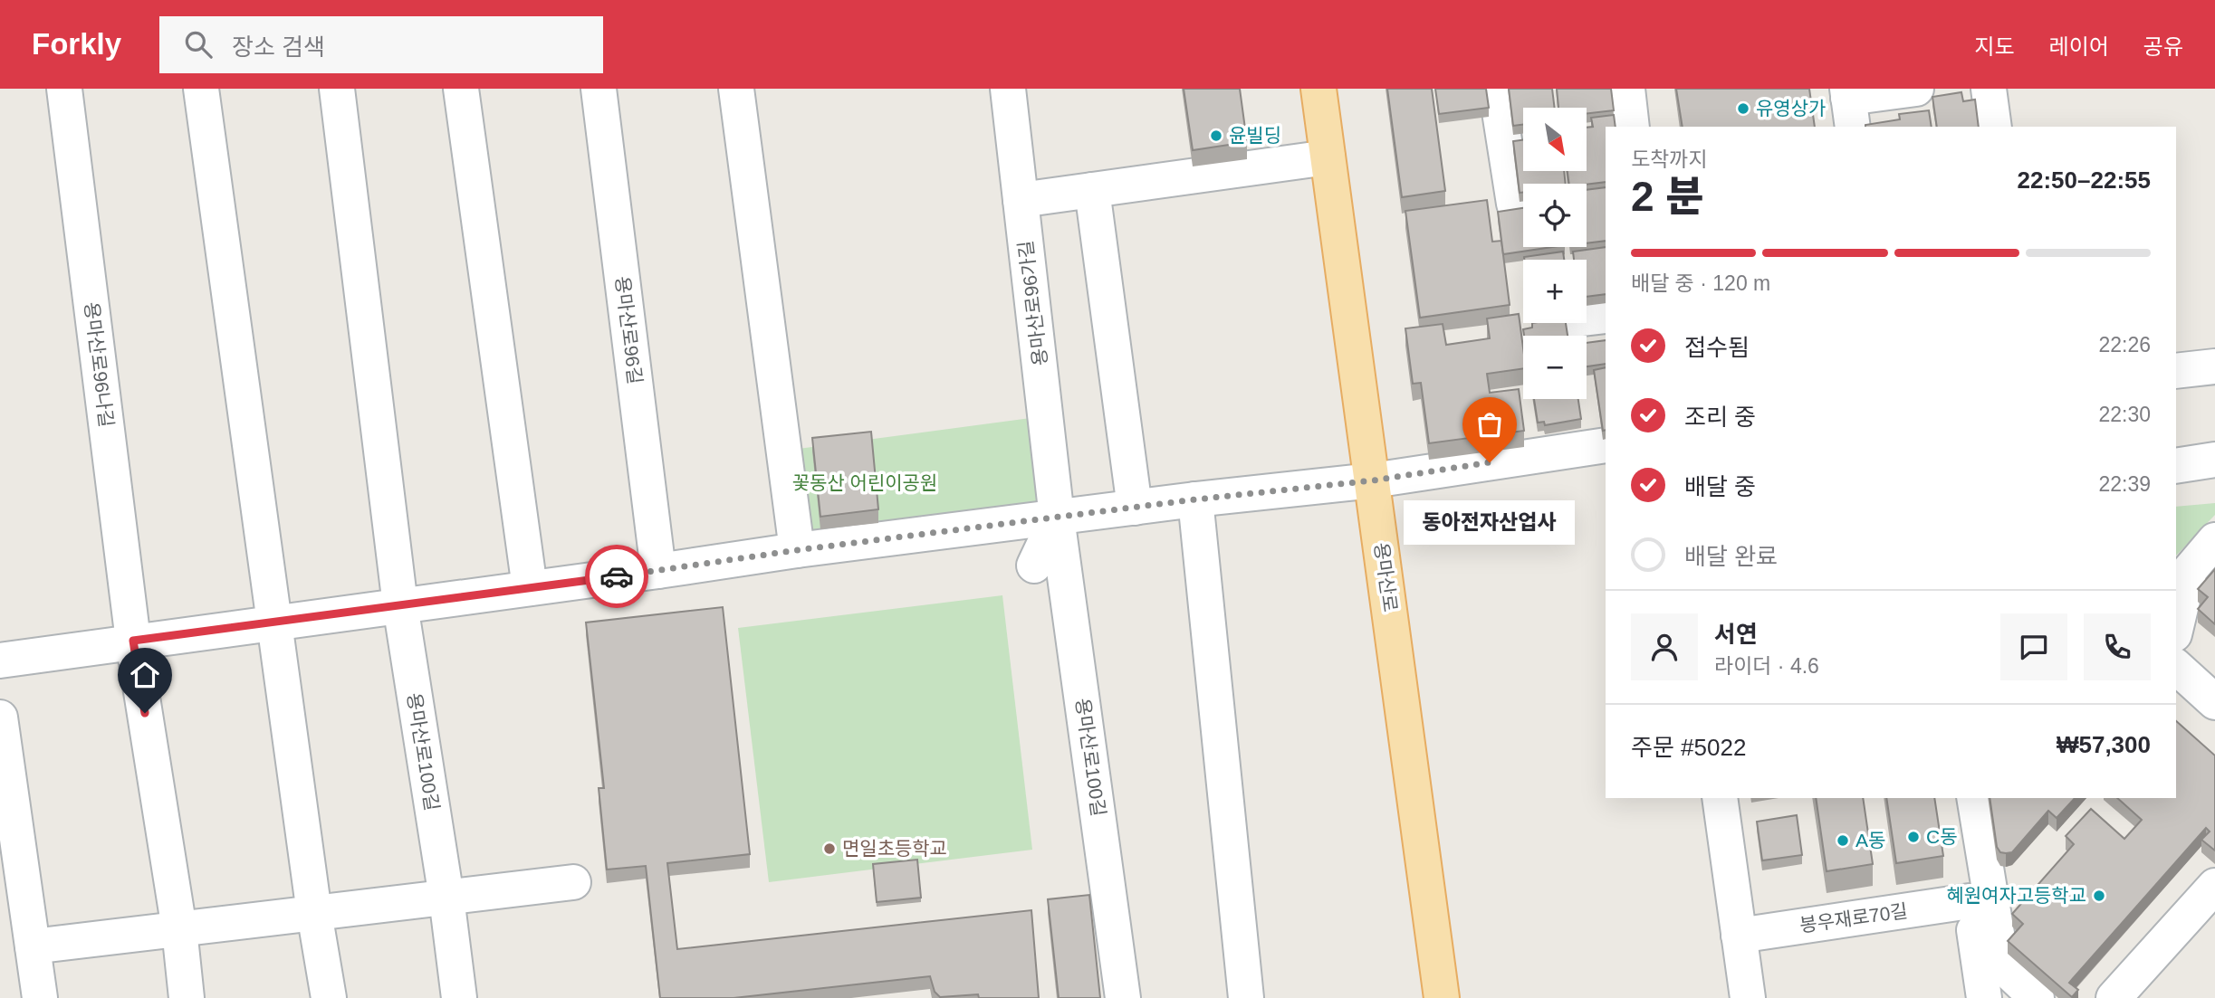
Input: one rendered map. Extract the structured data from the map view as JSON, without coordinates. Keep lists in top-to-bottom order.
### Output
{
  "streets": {
    "main road": ["용마산로"],
    "street": [
      "용마산로96가길",
      "용마산로96길",
      "용마산로96나길",
      "용마산로100길",
      "봉우재로70길"
    ]
  },
  "crossings": [
    ["용마산로96가길", "용마산로100길"]
  ],
  "parks": ["꽃동산 어린이공원"],
  "places": [
    "유영상가",
    "윤빌딩",
    "동아전자산업사",
    "C동",
    "A동",
    "면일초등학교",
    "혜원여자고등학교"
  ],
  "north": "bottom right",
  "page": {
    "header": "Forkly",
    "search": "장소 검색",
    "nav": ["지도", "레이어", "공유"],
    "map_buttons": ["+", "−"],
    "heading": ["2 분", "도착까지", "22:50–22:55"],
    "panel": [
      "서연",
      "라이더 · 4.6",
      "주문 #5022",
      "₩57,300"
    ],
    "bar": "배달 중 · 120 m",
    "list": [
      ["접수됨", "22:26"],
      ["조리 중", "22:30"],
      ["배달 중", "22:39"],
      "배달 완료"
    ],
    "bubble": "동아전자산업사"
  }
}
